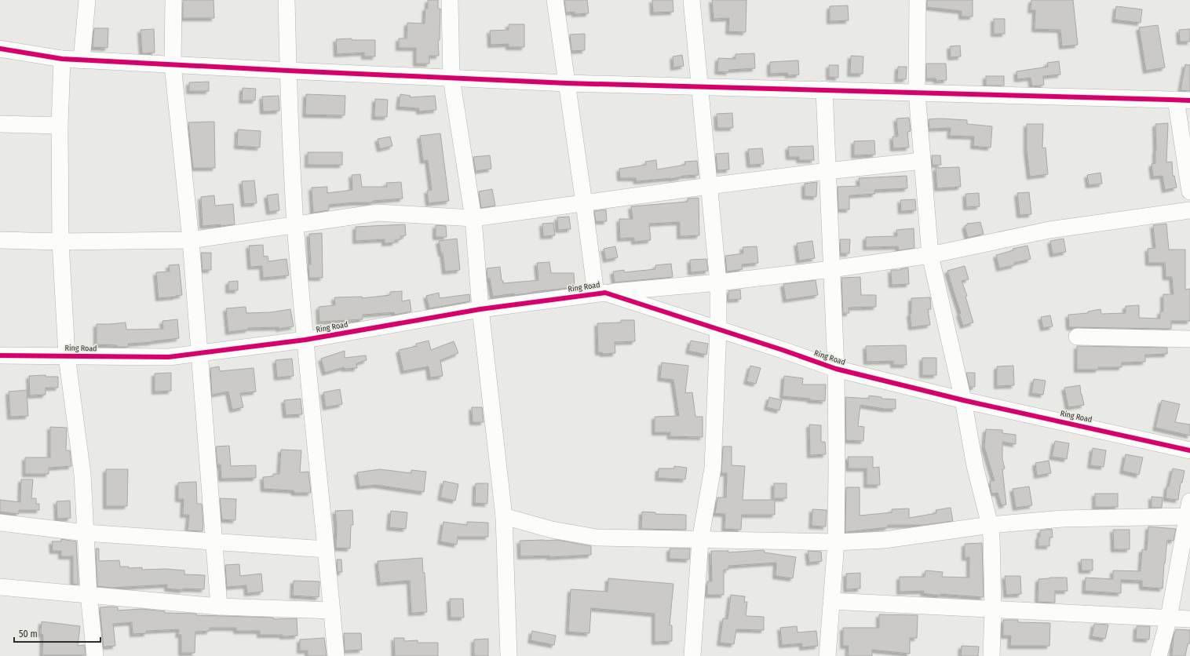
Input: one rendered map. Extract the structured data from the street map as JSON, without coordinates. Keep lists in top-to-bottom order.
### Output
{
  "streets": {
    "street": ["Ring Road"]
  },
  "scale_bar": "50 m"
}
